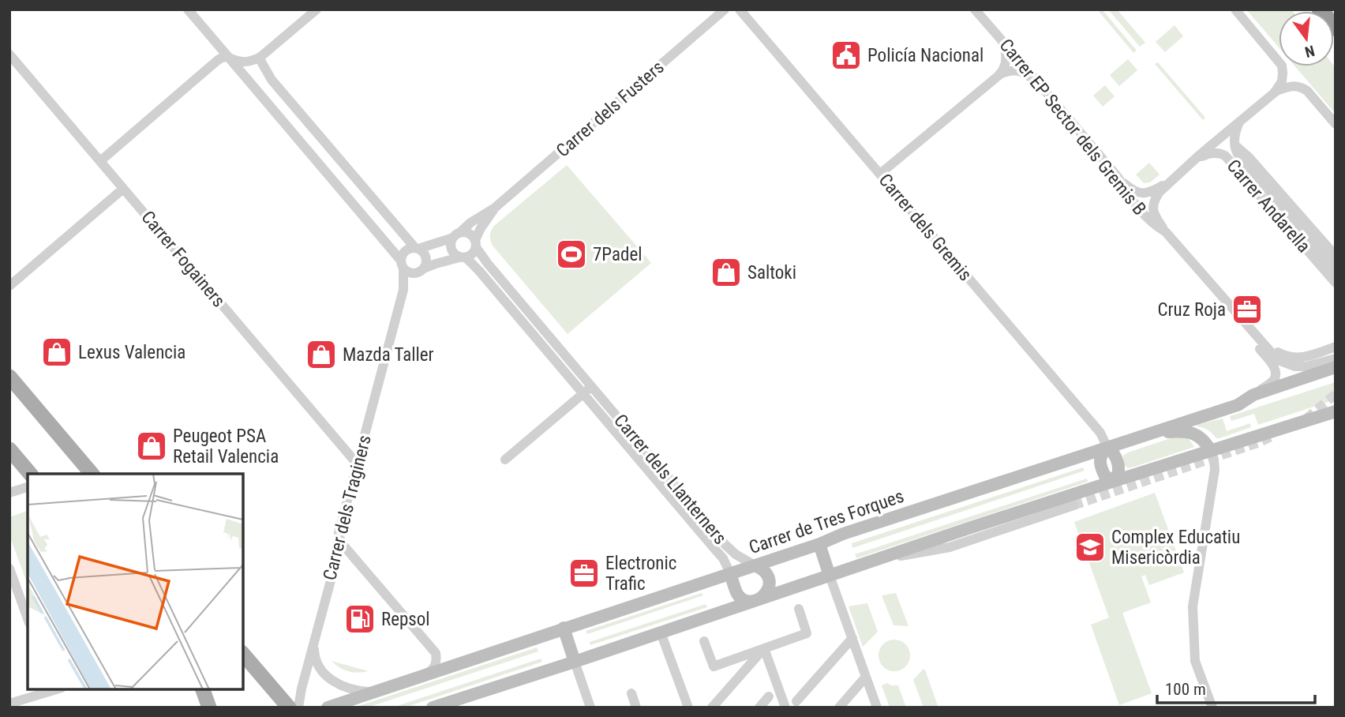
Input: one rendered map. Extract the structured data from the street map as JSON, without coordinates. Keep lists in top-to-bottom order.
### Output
{
  "streets": {
    "main road": ["Carrer de Tres Forques"],
    "street": [
      "Carrer dels Fusters",
      "Carrer EP Sector dels Gremis B",
      "Carrer Andarella",
      "Carrer dels Gremis",
      "Carrer Fogainers",
      "Carrer dels Llanterners",
      "Carrer dels Traginers"
    ]
  },
  "crossings": [
    ["Carrer dels Fusters", "Carrer dels Llanterners"],
    ["Carrer dels Fusters", "Carrer dels Traginers"],
    ["Carrer dels Gremis", "Carrer de Tres Forques"],
    ["Carrer Fogainers", "Carrer dels Traginers"],
    ["Carrer dels Llanterners", "Carrer de Tres Forques"]
  ],
  "places": {
    "public building": ["Policía Nacional"],
    "sports": ["7Padel"],
    "shop": [
      "Saltoki",
      "Lexus Valencia",
      "Mazda Taller",
      "Peugeot PSA Retail Valencia"
    ],
    "office": ["Cruz Roja", "Electronic Trafic"],
    "school or university": ["Complex Educatiu Misericòrdia"],
    "fuel station": ["Repsol"]
  },
  "scale_bar": "100 m",
  "north": "bottom"
}
